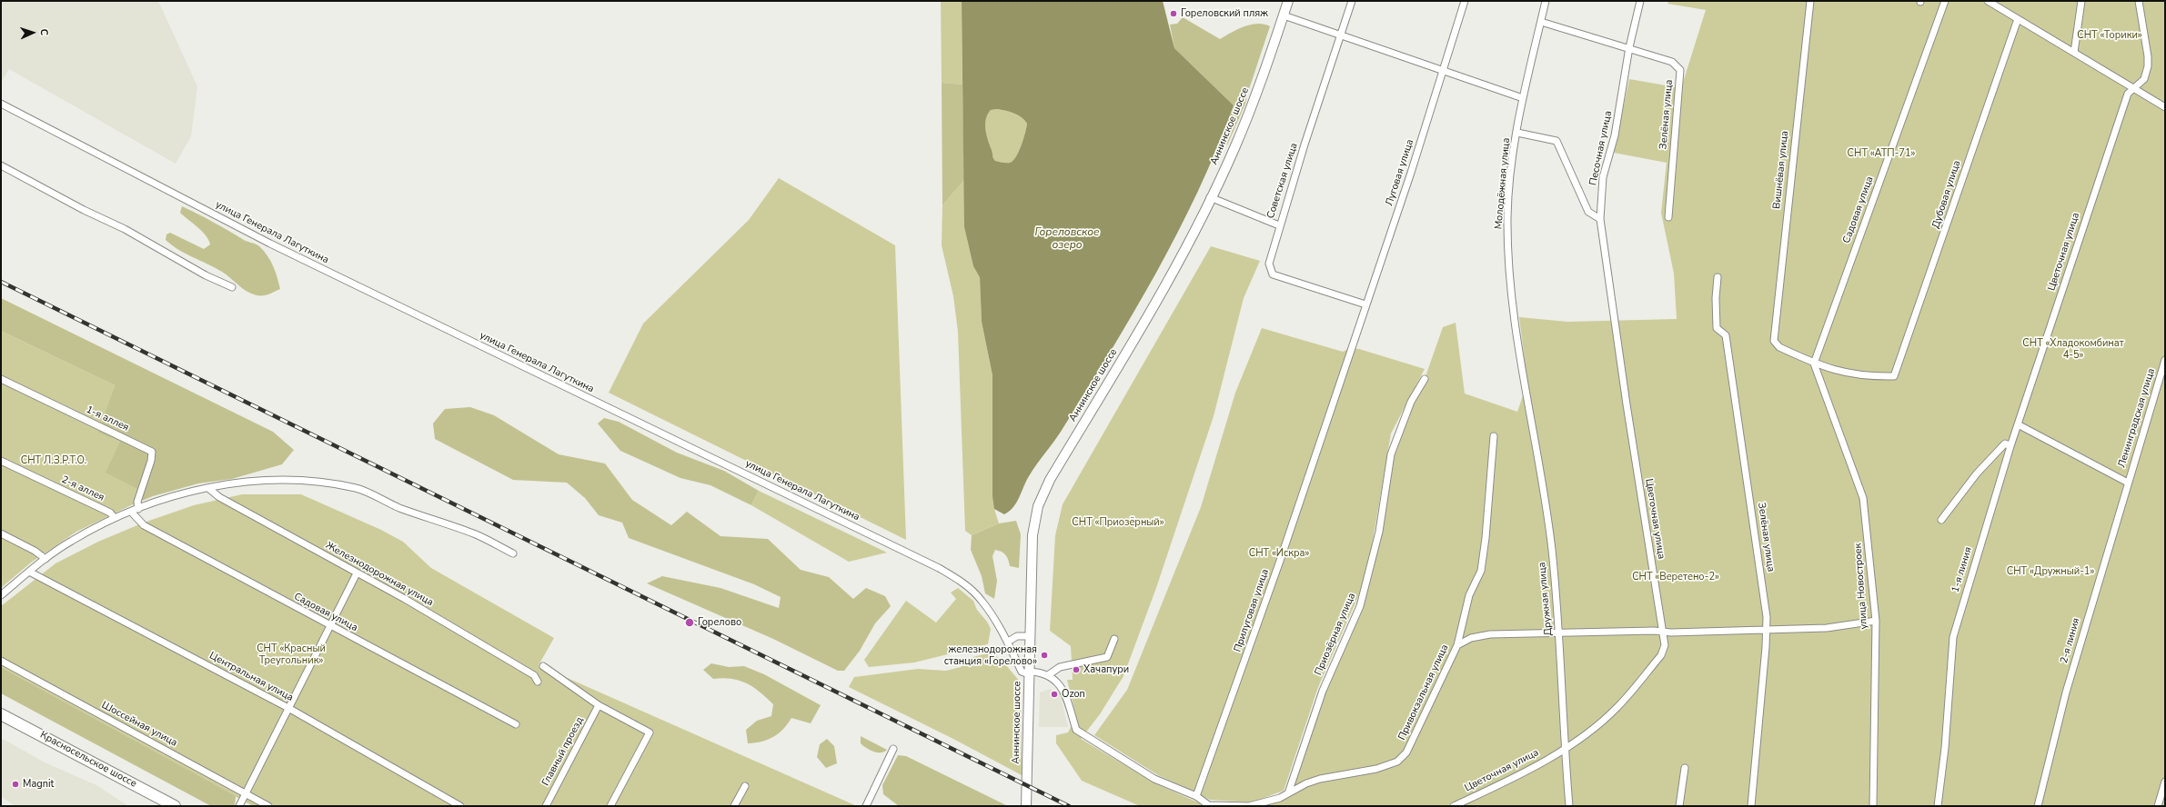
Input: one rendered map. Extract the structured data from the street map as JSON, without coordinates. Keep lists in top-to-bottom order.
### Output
{
  "streets": {
    "highway": ["Красносельское шоссе"],
    "main road": ["Аннинское шоссе"],
    "street": [
      "Зелёная улица",
      "Песочная улица",
      "Вишнёвая улица",
      "Луговая улица",
      "Советская улица",
      "Молодёжная улица",
      "Дубовая улица",
      "Садовая улица",
      "улица Генерала Лагуткина",
      "Цветочная улица",
      "Ленинградская улица",
      "1-я аллея",
      "2-я аллея",
      "1-я линия",
      "Железнодорожная улица",
      "улица Новостроек",
      "Дружная улица",
      "Прилуговая улица",
      "Приозёрная улица",
      "2-я линия",
      "Центральная улица",
      "Привокзальная улица",
      "Шоссейная улица",
      "Главный проезд"
    ]
  },
  "crossings": [
    ["Зелёная улица", "Песочная улица"],
    ["Зелёная улица", "Молодёжная улица"],
    ["Аннинское шоссе", "улица Генерала Лагуткина"],
    ["Песочная улица", "Цветочная улица"],
    ["Вишнёвая улица", "Дубовая улица"],
    ["Вишнёвая улица", "Садовая улица"],
    ["Вишнёвая улица", "улица Новостроек"],
    ["Луговая улица", "Советская улица"],
    ["Луговая улица", "Прилуговая улица"],
    ["Молодёжная улица", "Дружная улица"],
    ["Дубовая улица", "Садовая улица"],
    ["Дубовая улица", "улица Новостроек"],
    ["Садовая улица", "улица Новостроек"],
    ["Цветочная улица", "1-я линия"],
    ["Цветочная улица", "Дружная улица"],
    ["Ленинградская улица", "2-я линия"],
    ["Приозёрная улица", "Привокзальная улица"]
  ],
  "water": ["Гореловское озеро"],
  "parks": [
    "СНТ «Торики»",
    "СНТ «АТП-71»",
    "СНТ «Хладокомбинат 4-5»",
    "СНТ Л.З.Р.Т.О.",
    "СНТ «Приозёрный»",
    "СНТ «Искра»",
    "СНТ «Дружный-1»",
    "СНТ «Веретено-2»",
    "СНТ «Красный Треугольник»"
  ],
  "places": [
    "Гореловский пляж",
    "Горелово",
    "железнодорожная станция «Горелово»",
    "Хачапури",
    "Ozon",
    "Magnit"
  ],
  "north": "right"
}
